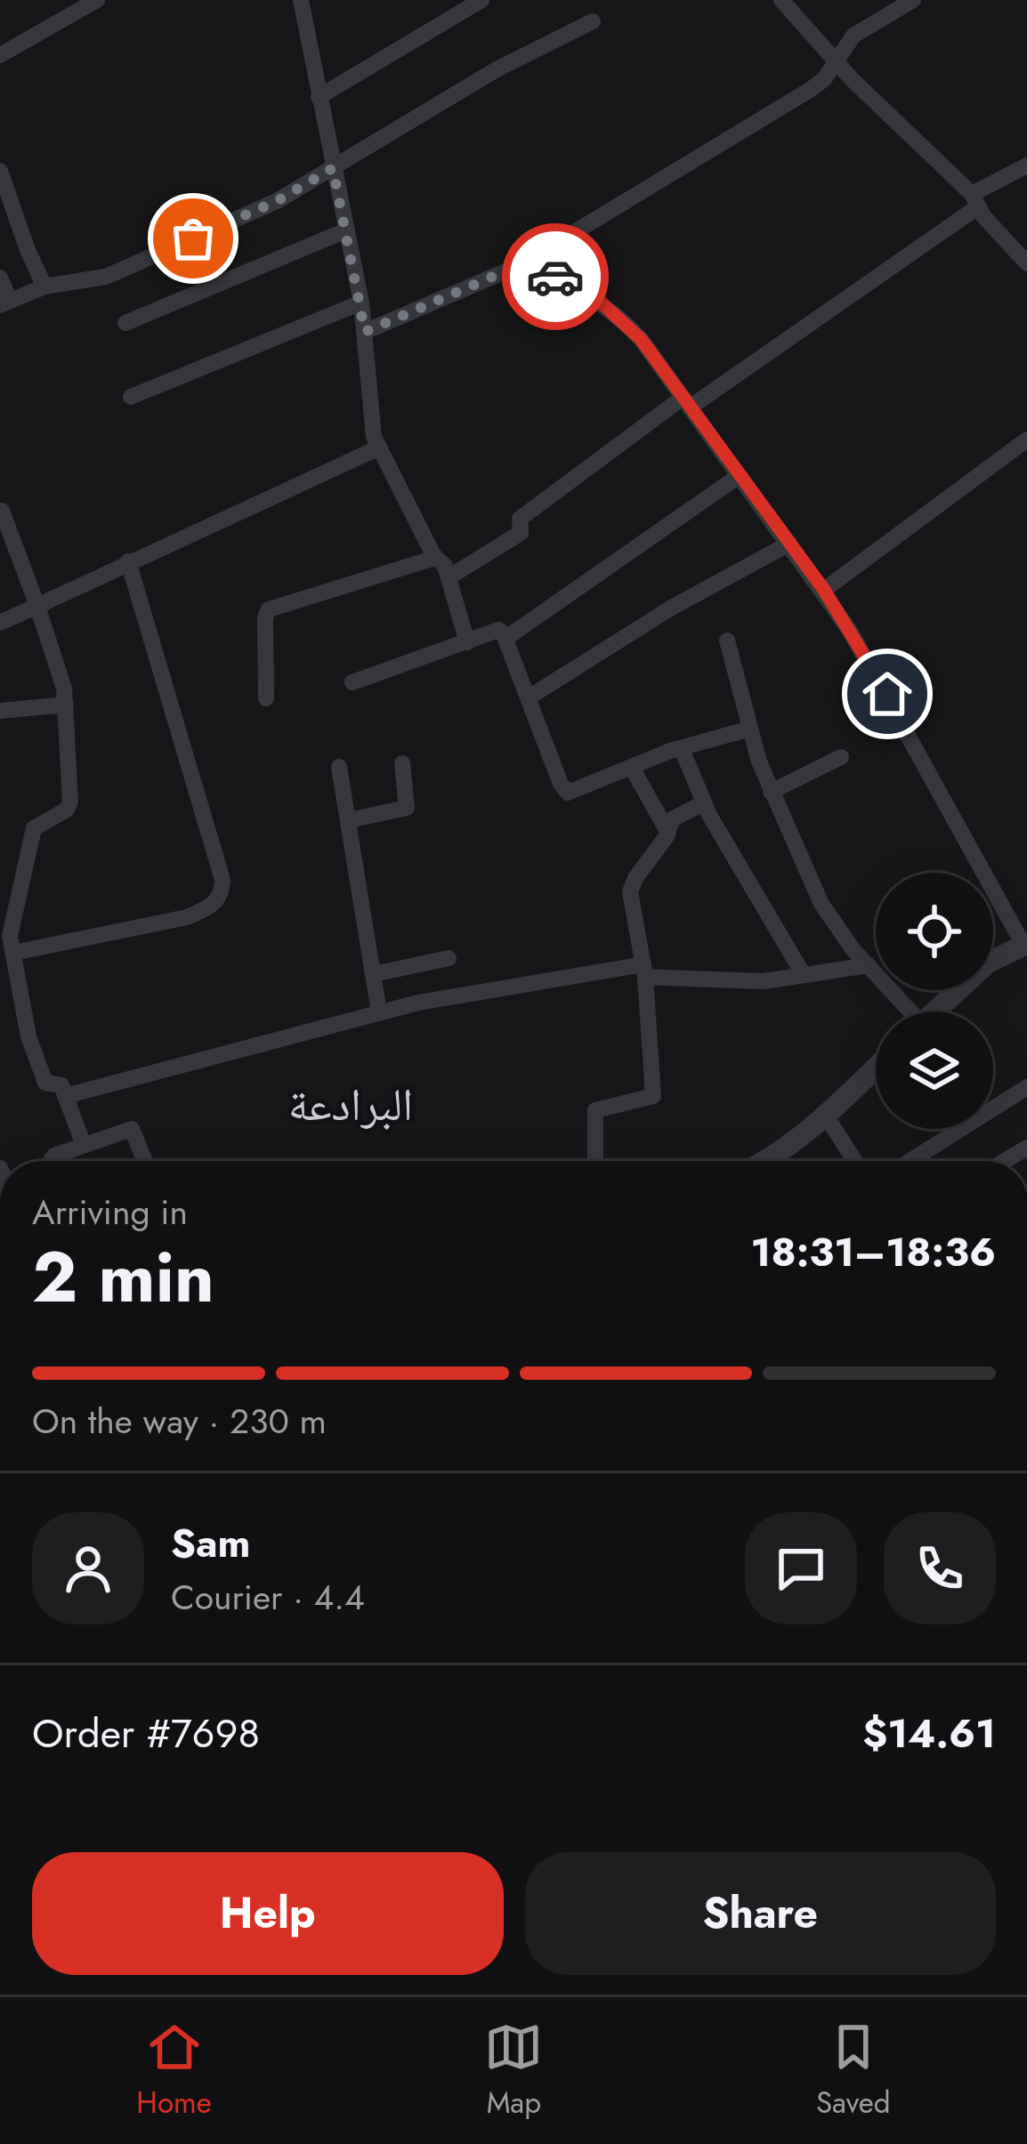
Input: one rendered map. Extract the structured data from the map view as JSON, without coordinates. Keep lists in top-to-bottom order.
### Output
{
  "districts": ["البرادعة"],
  "page": {
    "heading": ["2 min", "Arriving in", "18:31–18:36"],
    "panel": [
      "Sam",
      "Courier · 4.4",
      "Order #7698",
      "$14.61"
    ],
    "bar": "On the way · 230 m",
    "buttons": ["Help", "Share"],
    "tabs": ["Home", "Map", "Saved"]
  }
}
